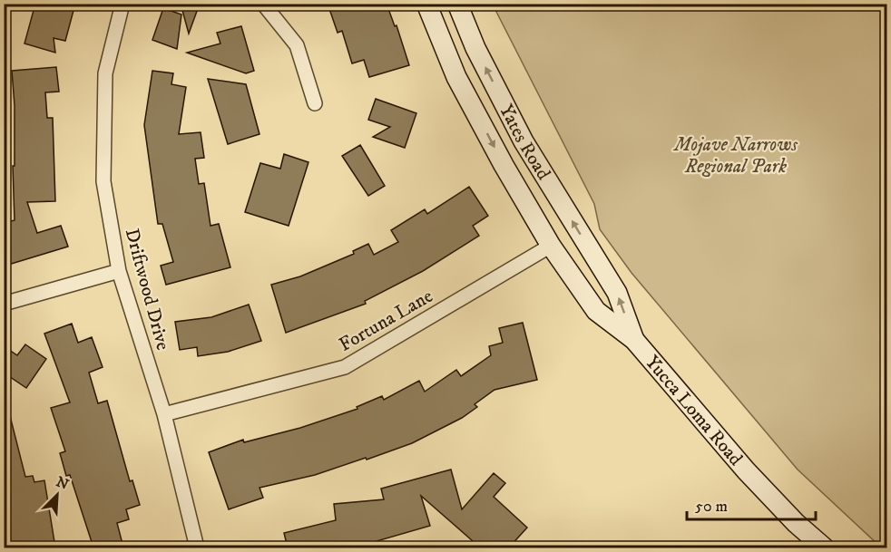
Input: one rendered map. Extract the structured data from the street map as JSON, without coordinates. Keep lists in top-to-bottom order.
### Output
{
  "streets": {
    "main road": ["Yates Road", "Yucca Loma Road"],
    "street": ["Driftwood Drive", "Fortuna Lane"]
  },
  "crossings": [
    ["Yates Road", "Fortuna Lane"],
    ["Yates Road", "Yucca Loma Road"],
    ["Driftwood Drive", "Fortuna Lane"]
  ],
  "parks": ["Mojave Narrows Regional Park"],
  "scale_bar": "50 m",
  "north": "top right"
}
